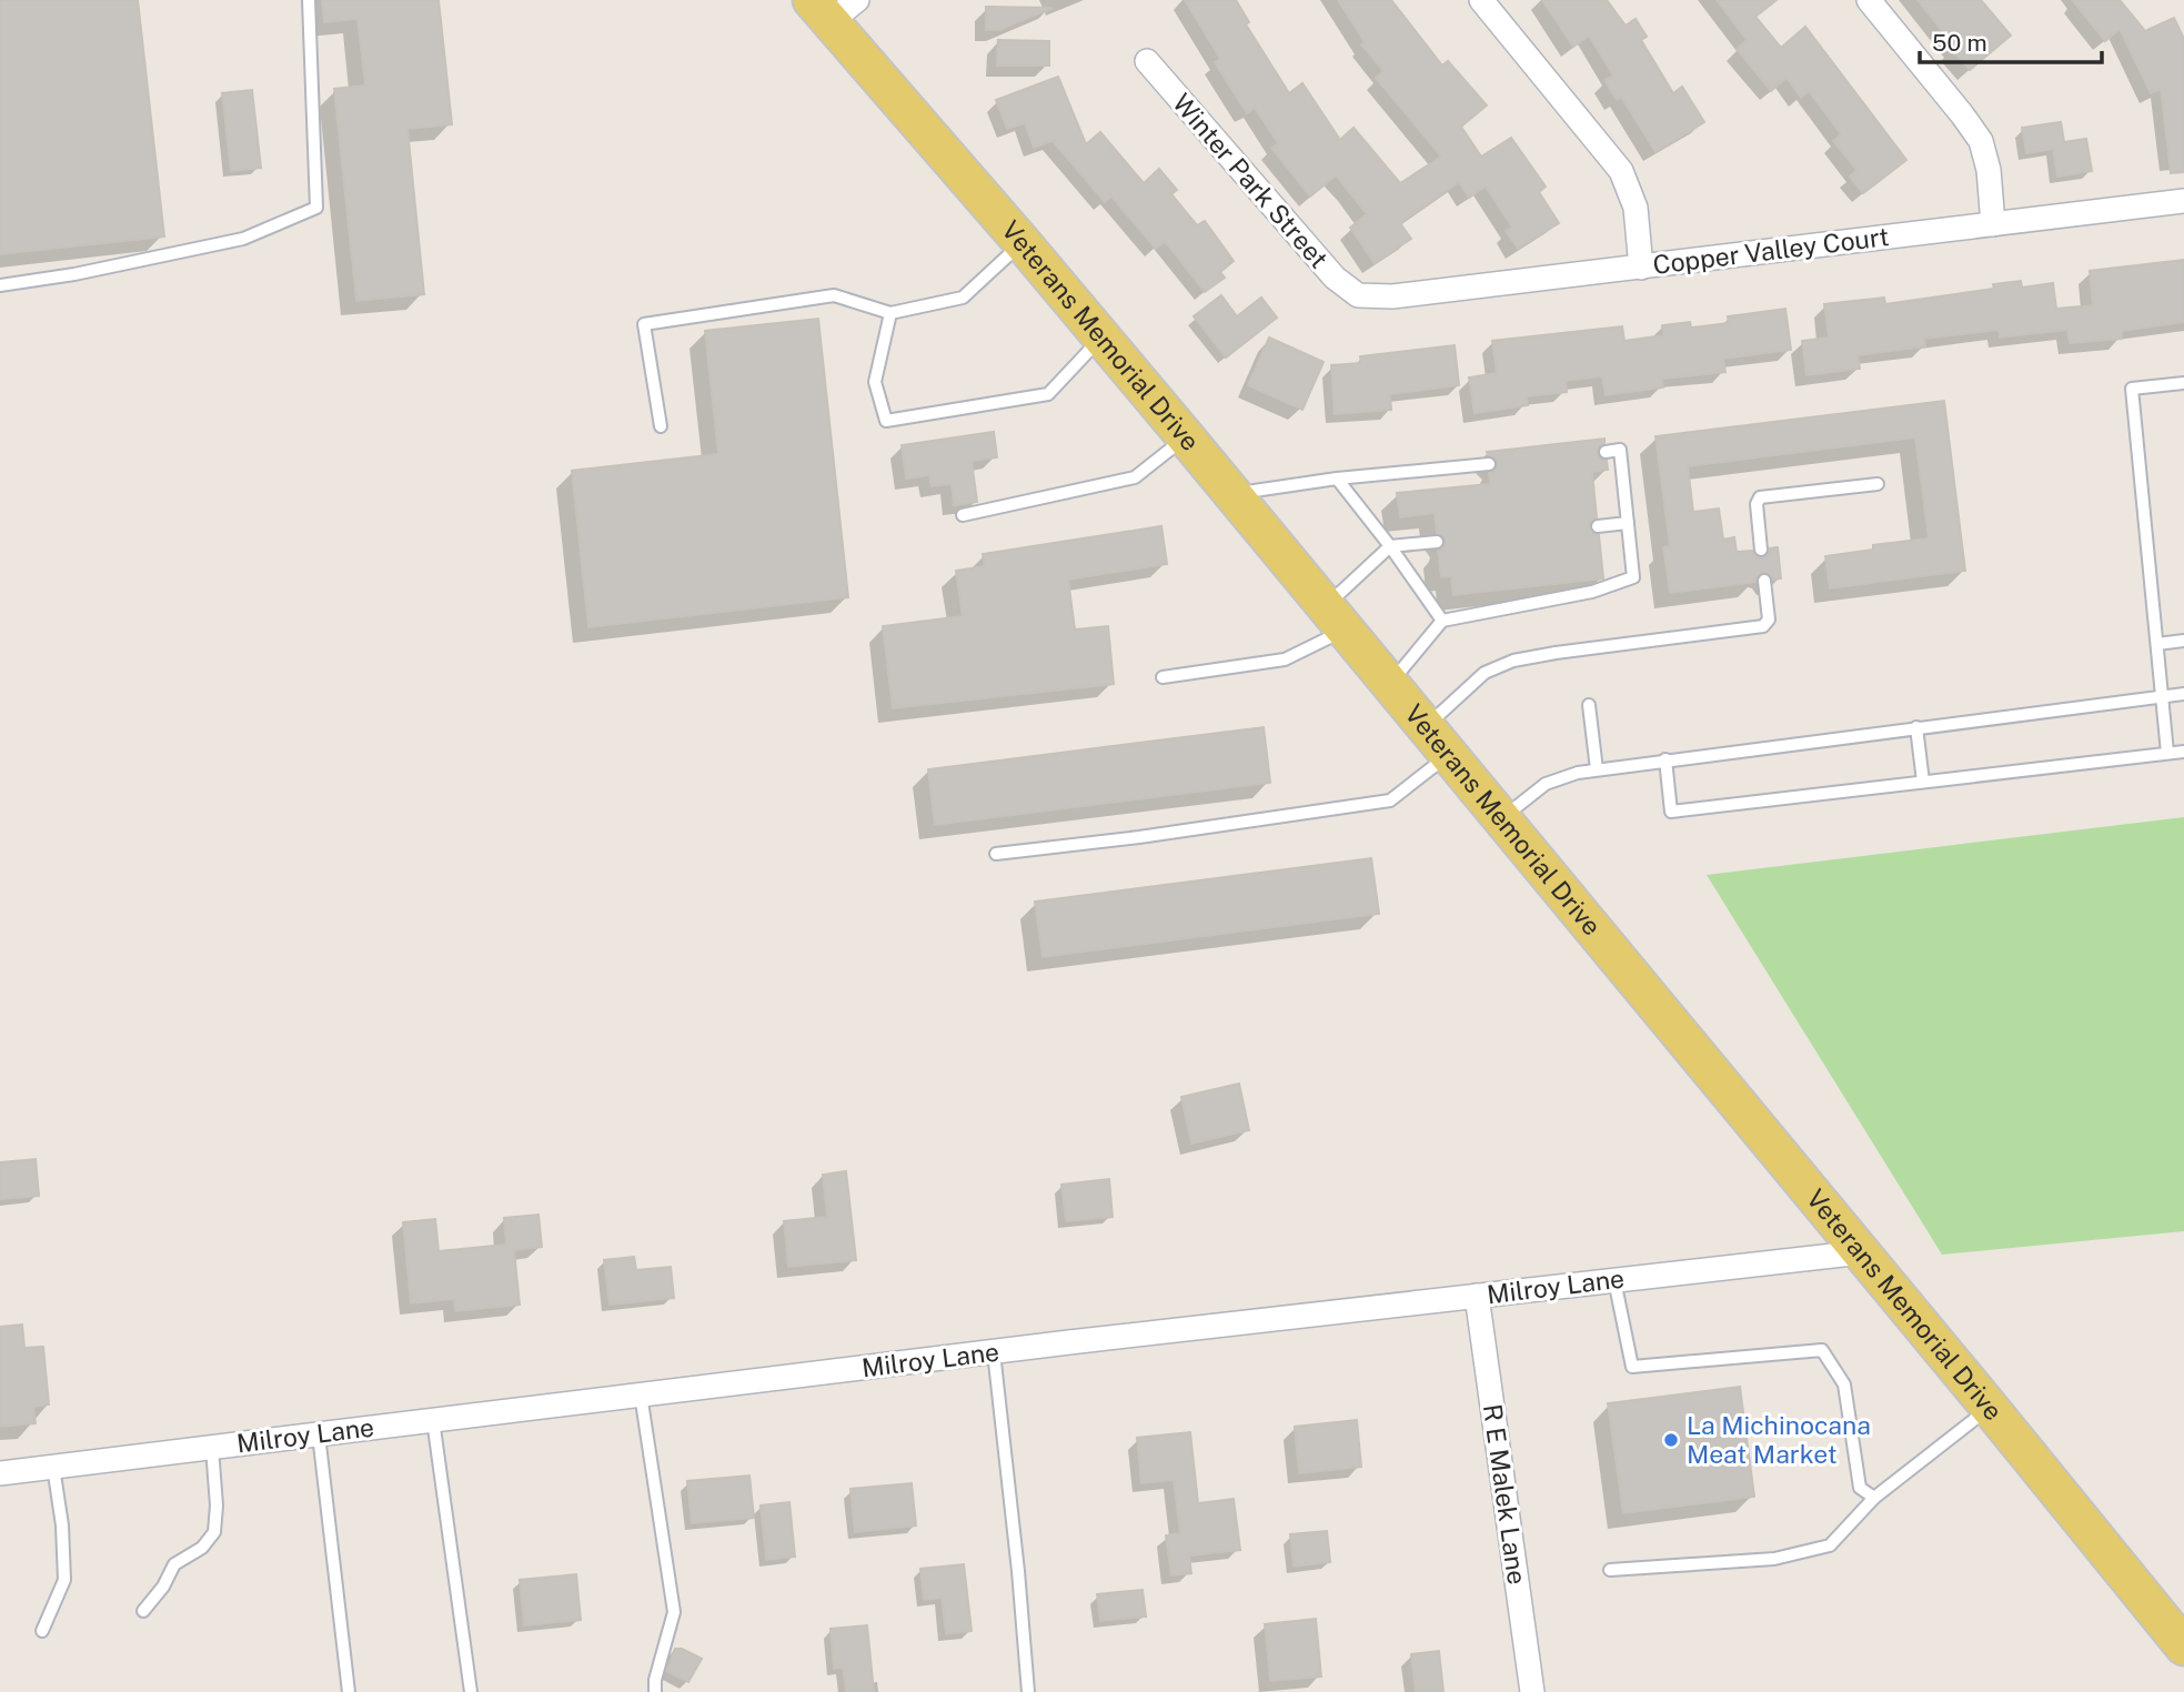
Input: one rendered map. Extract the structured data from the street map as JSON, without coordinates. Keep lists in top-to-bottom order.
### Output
{
  "streets": {
    "main road": ["Veterans Memorial Drive"],
    "street": [
      "Winter Park Street",
      "Copper Valley Court",
      "Milroy Lane",
      "R E Malek Lane"
    ]
  },
  "crossings": [
    ["Winter Park Street", "Copper Valley Court"],
    ["Veterans Memorial Drive", "Milroy Lane"],
    ["Milroy Lane", "R E Malek Lane"]
  ],
  "places": ["La Michinocana Meat Market"],
  "scale_bar": "50 m"
}
